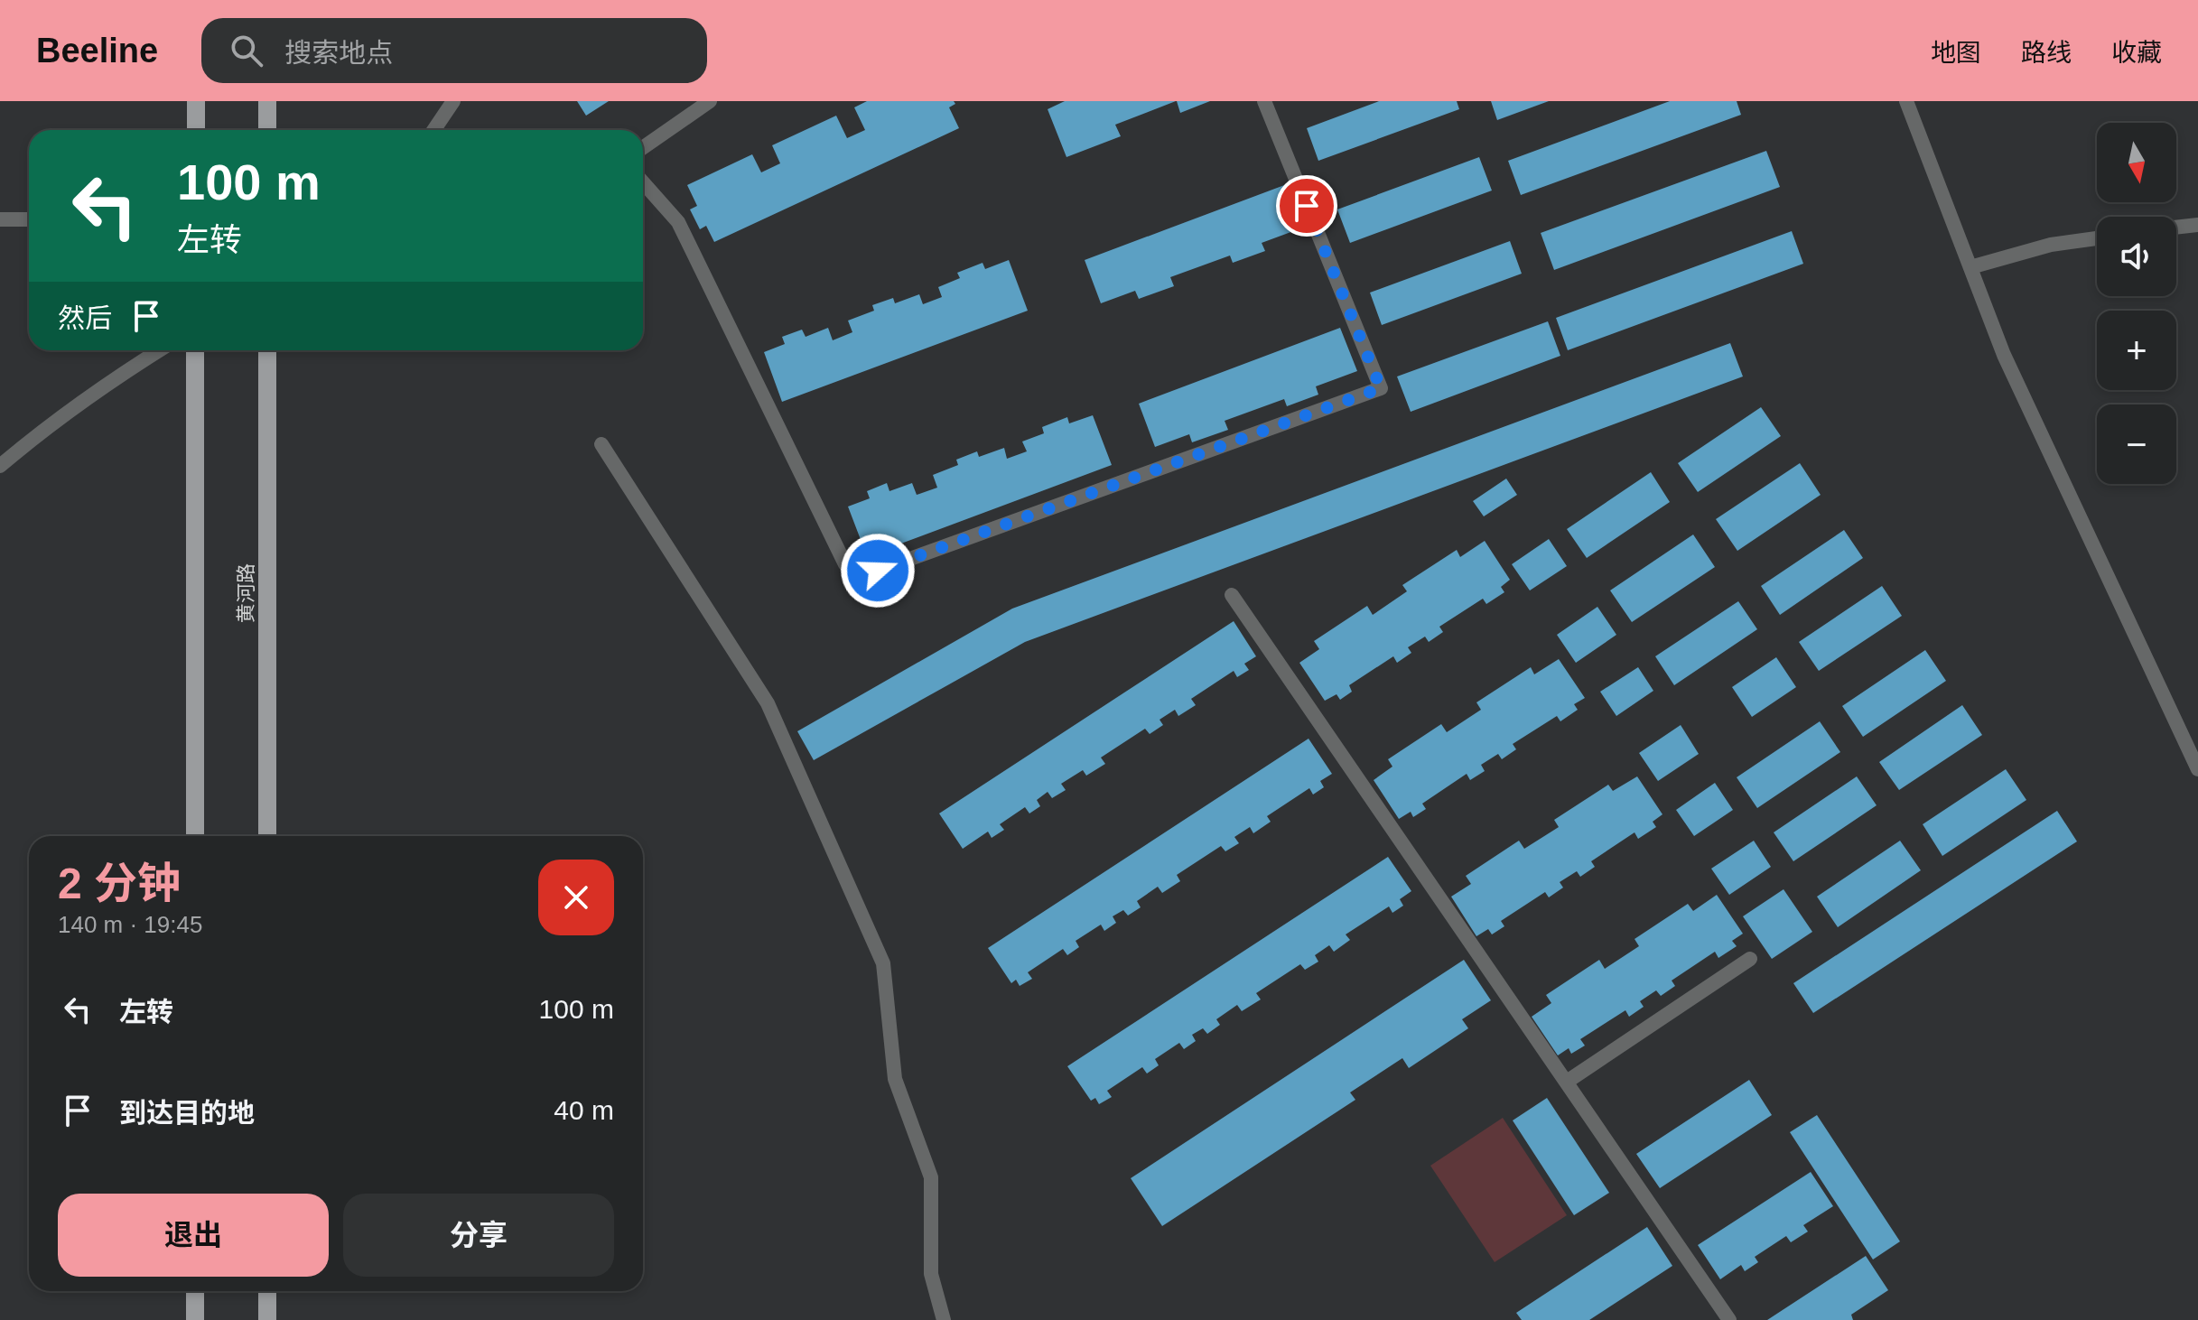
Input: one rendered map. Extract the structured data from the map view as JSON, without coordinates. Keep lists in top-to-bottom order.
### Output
{
  "streets": {
    "main road": ["黄河路"]
  },
  "north": "bottom",
  "page": {
    "header": "Beeline",
    "search": "搜索地点",
    "nav": ["地图", "路线", "收藏"],
    "map_buttons": ["+", "−"],
    "turn": ["100 m", "左转"],
    "then": "然后",
    "heading": ["2 分钟", "140 m · 19:45"],
    "list": [
      {
        "name": "左转",
        "value": "100 m"
      },
      {
        "name": "到达目的地",
        "value": "40 m"
      }
    ],
    "buttons": ["退出", "分享"]
  }
}
